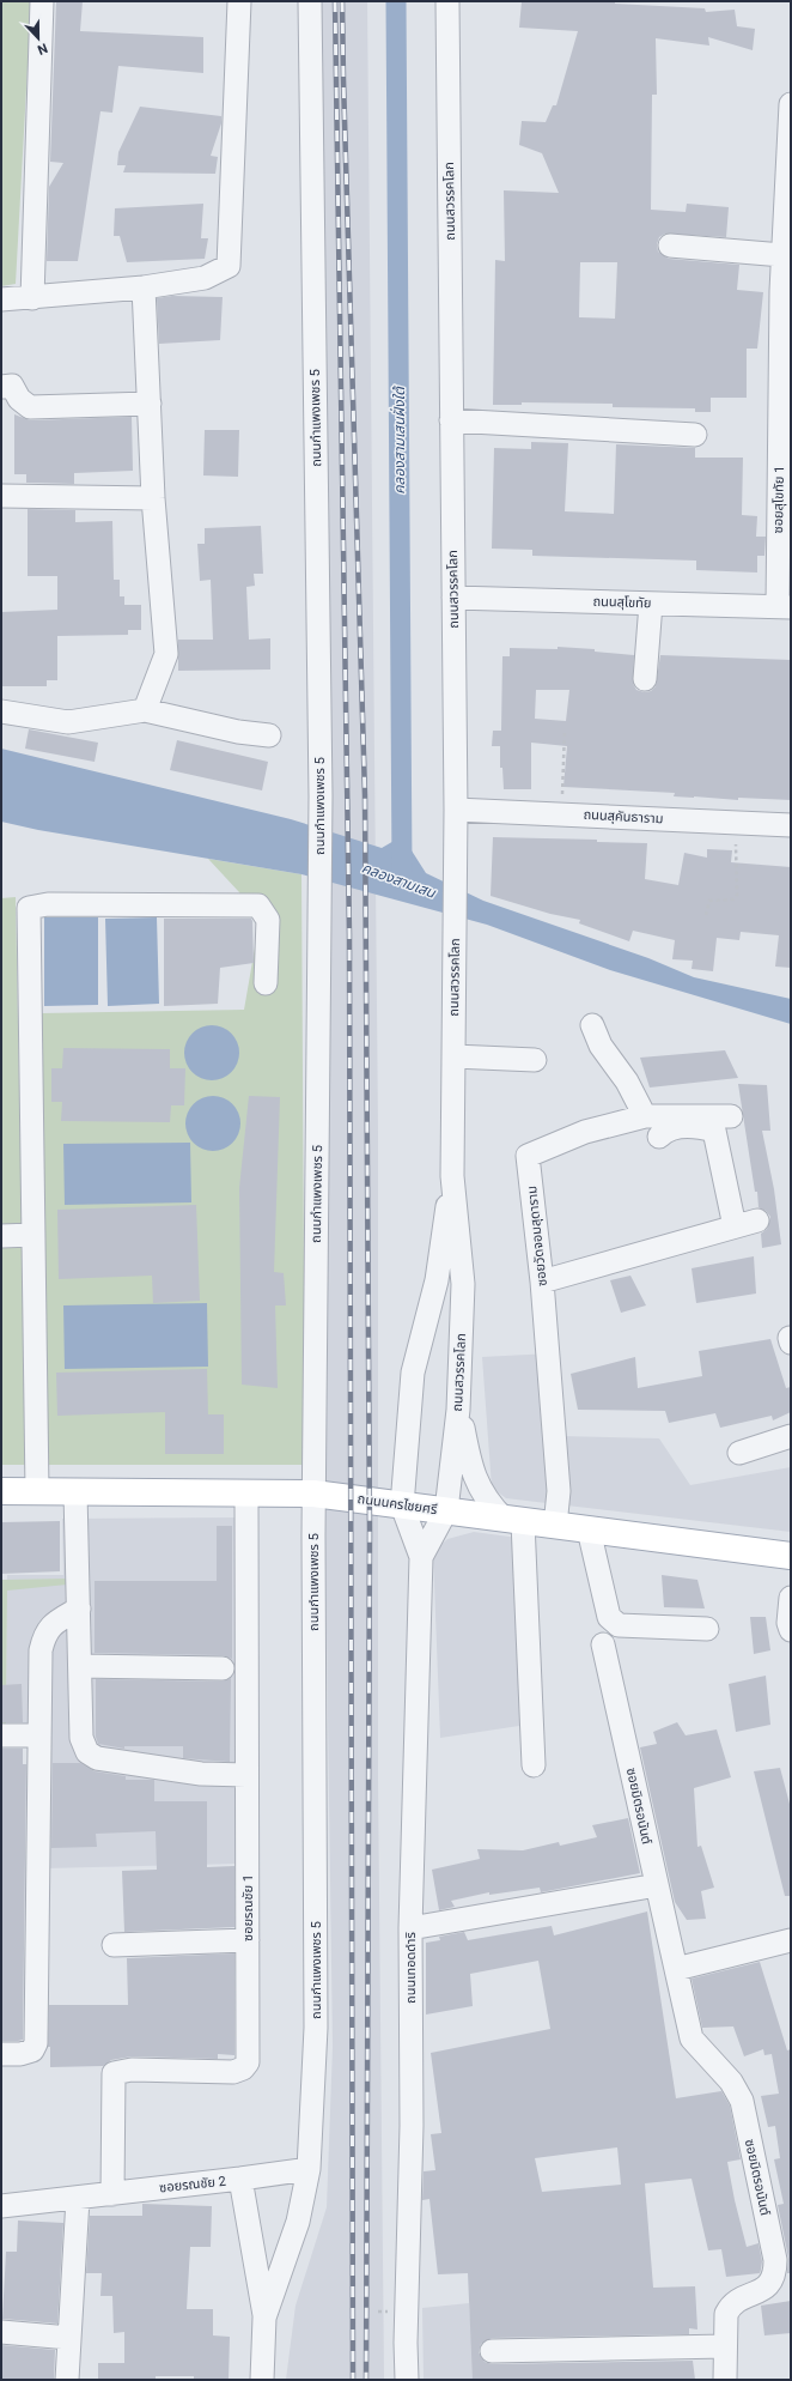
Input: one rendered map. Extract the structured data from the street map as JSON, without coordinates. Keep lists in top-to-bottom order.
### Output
{
  "streets": {
    "main road": ["ถนนนครไชยศรี"],
    "street": [
      "ถนนสวรรคโลก",
      "ถนนกำแพงเพชร 5",
      "ซอยสุโขทัย 1",
      "ถนนสุโขทัย",
      "ถนนสุคันธาราม",
      "ซอยวัดจอมสุดาราม",
      "ซอยมิตรอนันต์",
      "ซอยรณชัย 1",
      "ถนนเทอดดำริ",
      "ซอยรณชัย 2"
    ]
  },
  "crossings": [
    ["ถนนสวรรคโลก", "ถนนสุโขทัย"],
    ["ถนนสวรรคโลก", "ถนนสุคันธาราม"],
    ["ถนนสวรรคโลก", "ถนนนครไชยศรี"],
    ["ถนนสวรรคโลก", "ถนนเทอดดำริ"],
    ["ถนนกำแพงเพชร 5", "ถนนนครไชยศรี"],
    ["ถนนกำแพงเพชร 5", "ซอยรณชัย 2"],
    ["ซอยสุโขทัย 1", "ถนนสุโขทัย"],
    ["ซอยวัดจอมสุดาราม", "ถนนนครไชยศรี"],
    ["ถนนนครไชยศรี", "ซอยรณชัย 1"],
    ["ถนนนครไชยศรี", "ถนนเทอดดำริ"],
    ["ซอยรณชัย 1", "ซอยรณชัย 2"]
  ],
  "water": ["คลองสามเสนฝั่งใต้", "คลองสามเสน"],
  "north": "bottom"
}
